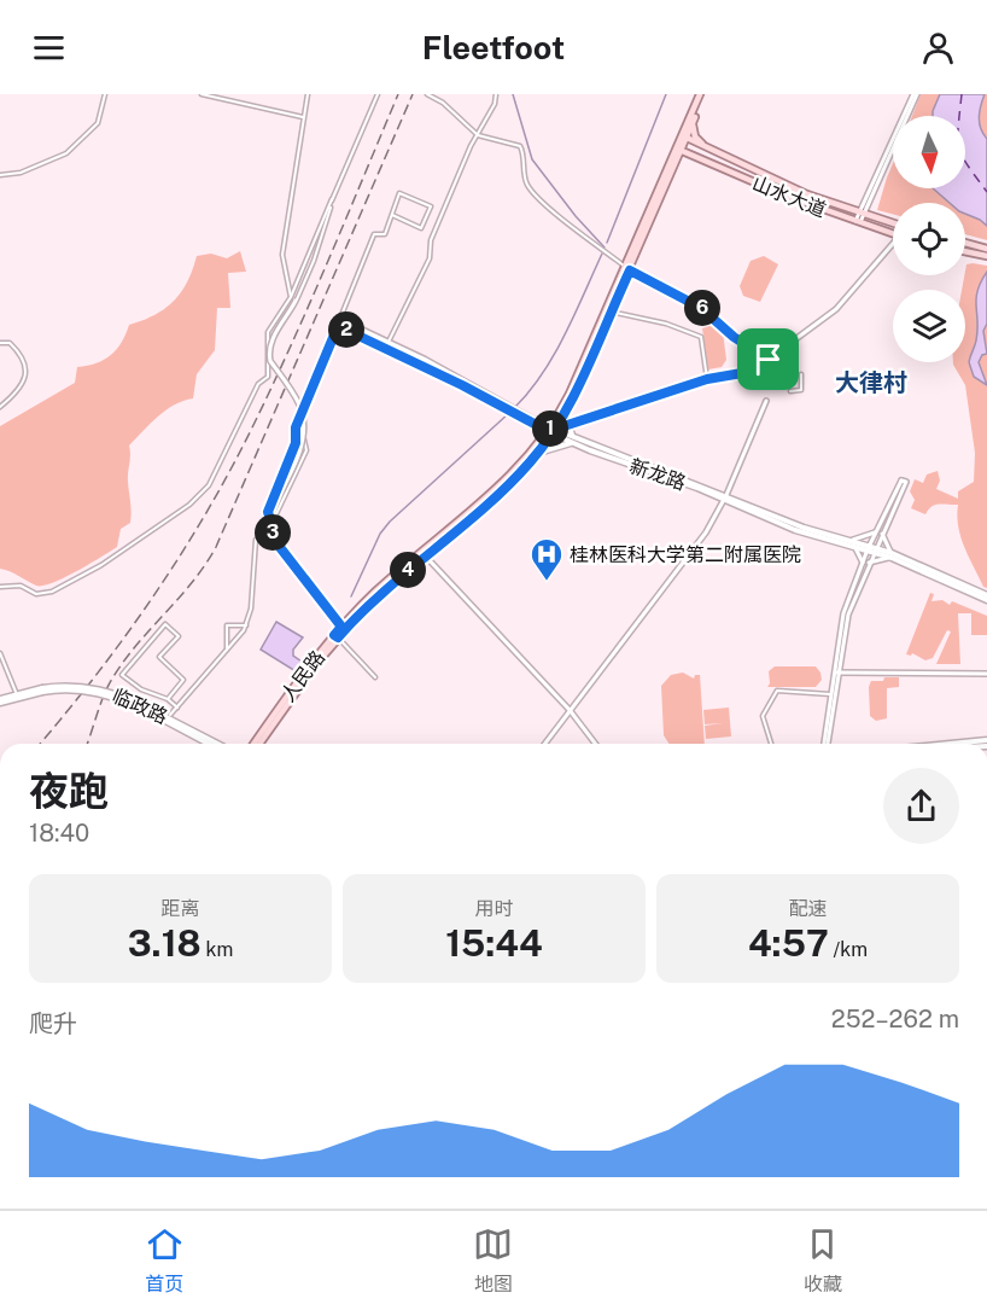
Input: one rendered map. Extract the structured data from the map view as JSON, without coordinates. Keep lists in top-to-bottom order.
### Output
{
  "streets": {
    "main road": [
      "山水大道",
      "新龙路",
      "人民路",
      "临政路"
    ]
  },
  "crossings": [
    ["新龙路", "人民路"]
  ],
  "districts": ["大律村"],
  "places": {
    "hospital": ["桂林医科大学第二附属医院"]
  },
  "north": "bottom",
  "page": {
    "header": "Fleetfoot",
    "pins": [
      "6",
      "2",
      "1",
      "3",
      "4"
    ],
    "heading": ["夜跑", "18:40"],
    "stats": [
      ["距离", "3.18 km"],
      ["用时", "15:44"],
      ["配速", "4:57 /km"]
    ],
    "chart": ["爬升", "252–262 m"],
    "tabs": ["首页", "地图", "收藏"]
  }
}
